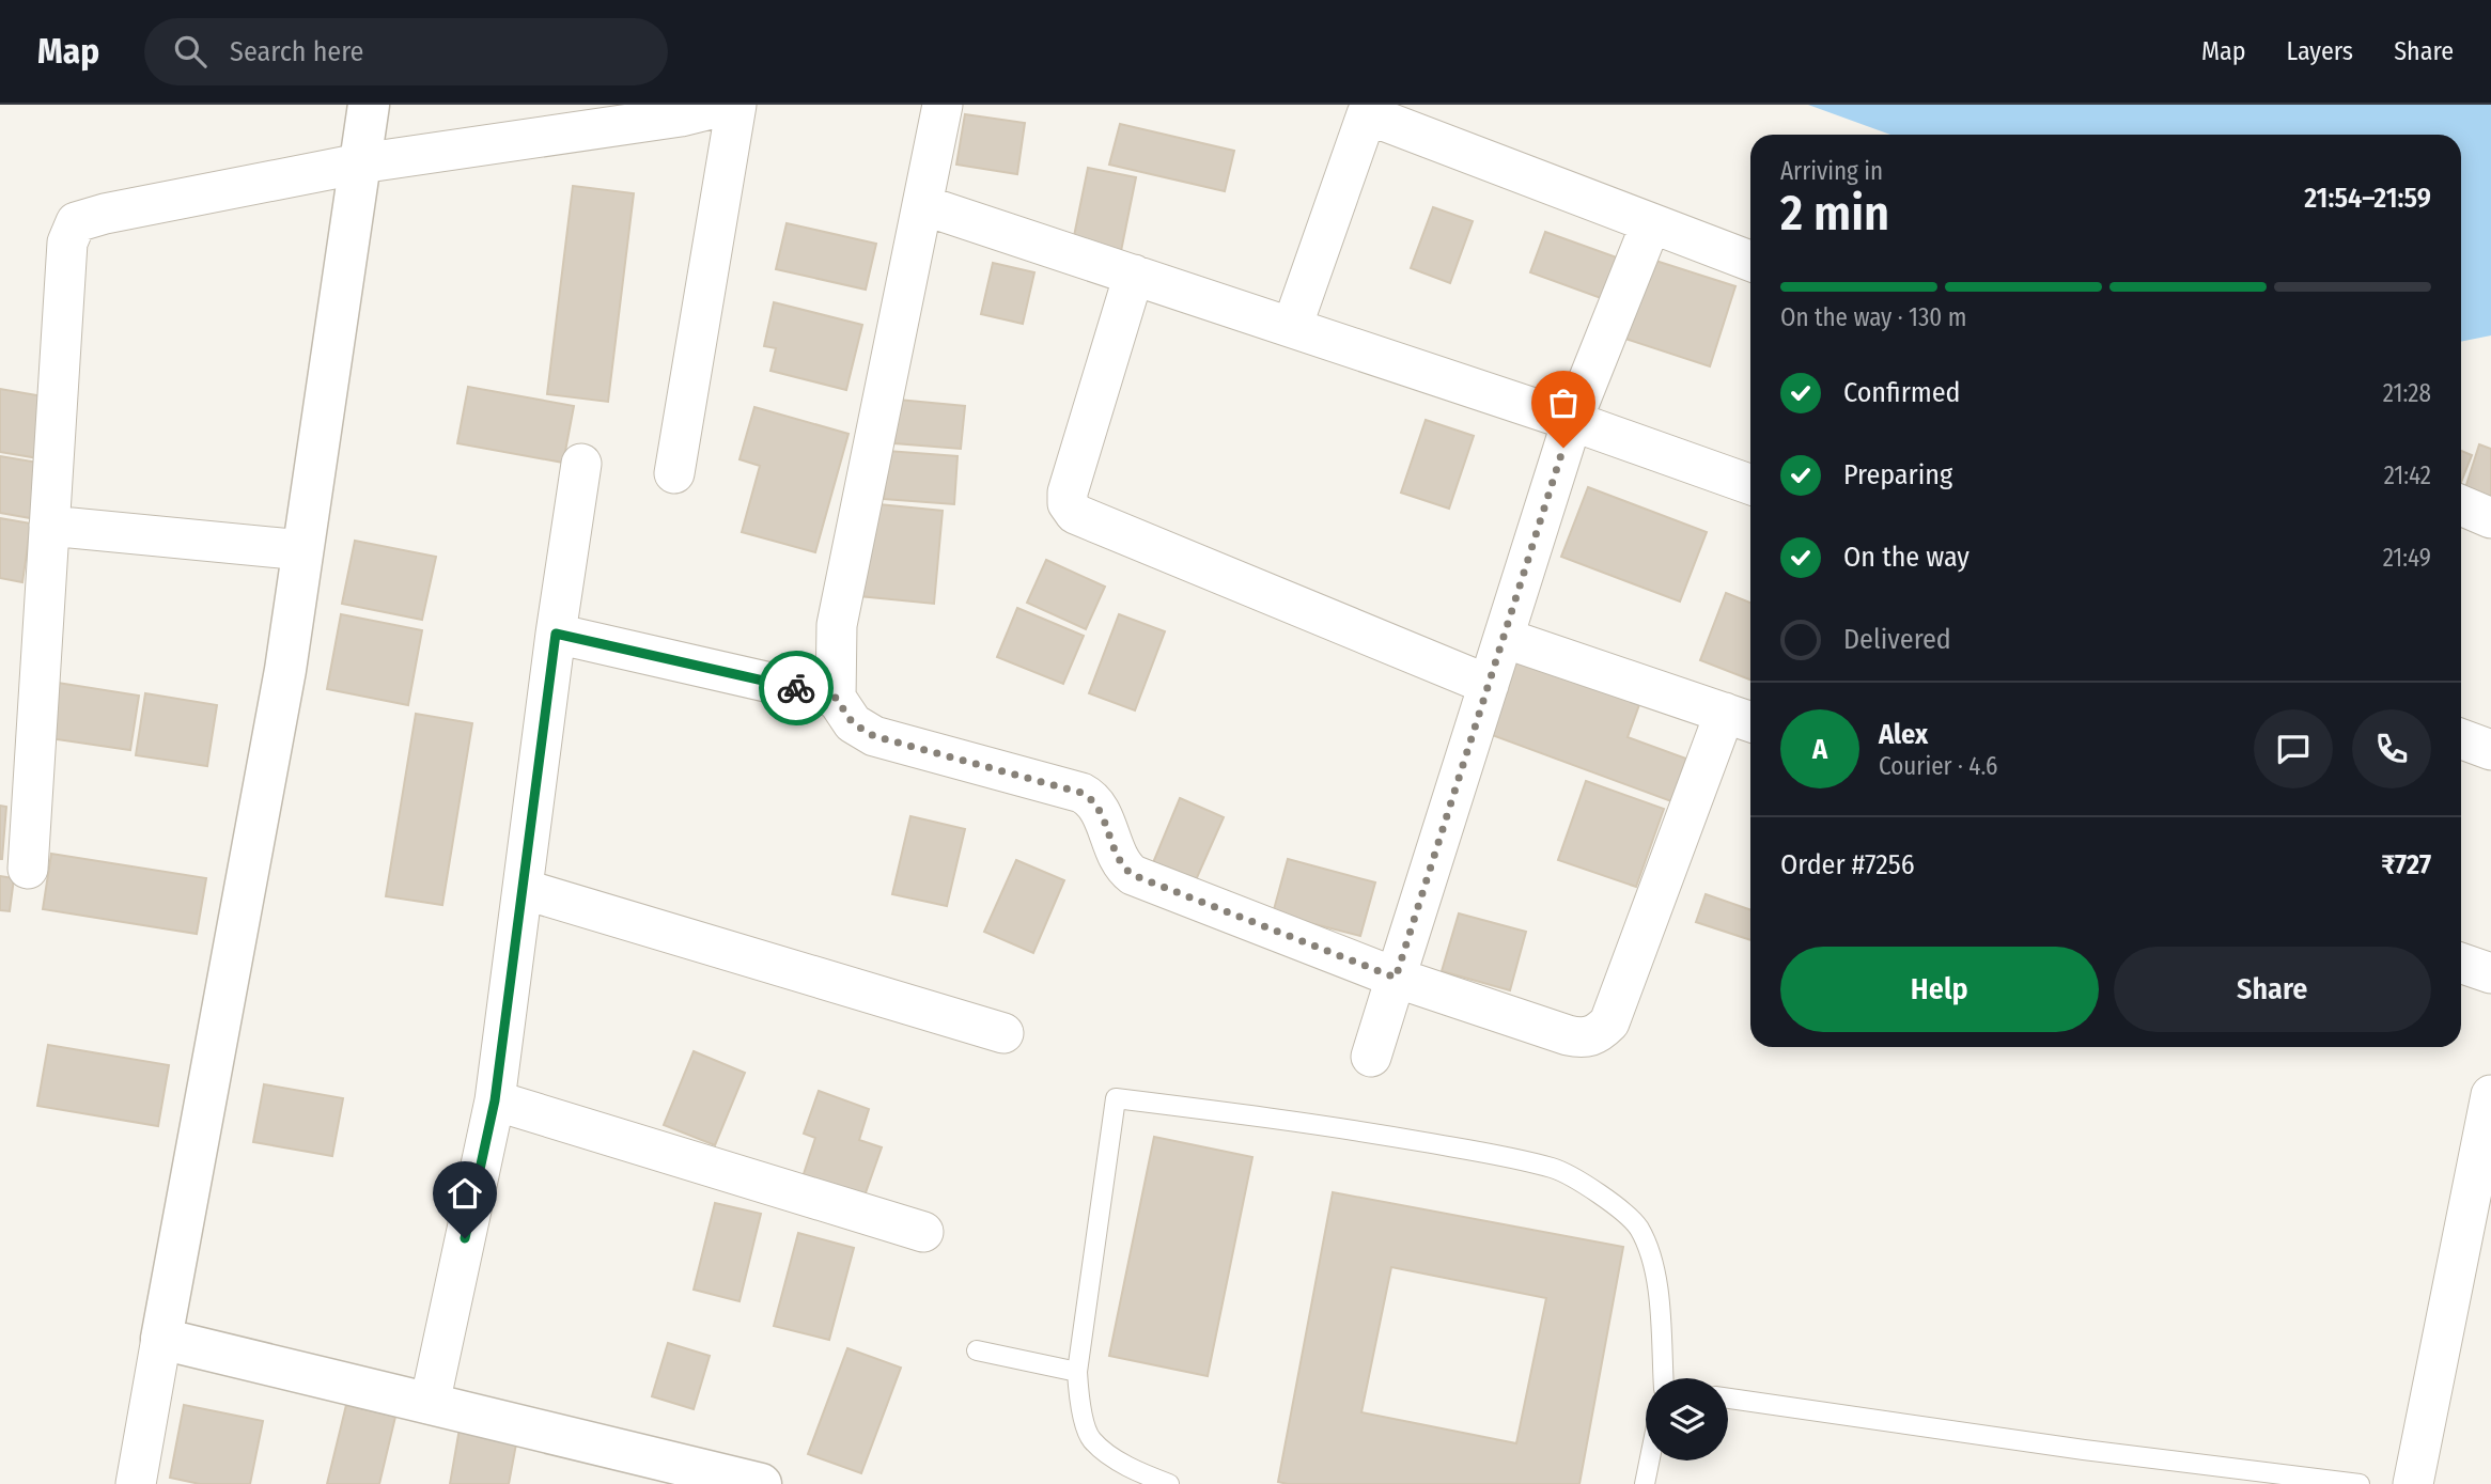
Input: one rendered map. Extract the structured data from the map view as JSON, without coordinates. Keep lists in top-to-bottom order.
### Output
{
  "page": {
    "header": "Map",
    "search": "Search here",
    "nav": ["Map", "Layers", "Share"],
    "heading": ["2 min", "Arriving in", "21:54–21:59"],
    "panel": [
      "Alex",
      "Courier · 4.6",
      "Order #7256",
      "₹727"
    ],
    "bar": "On the way · 130 m",
    "list": [
      ["Confirmed", "21:28"],
      ["Preparing", "21:42"],
      ["On the way", "21:49"],
      "Delivered"
    ],
    "round": "A",
    "buttons": ["Help", "Share"]
  }
}
